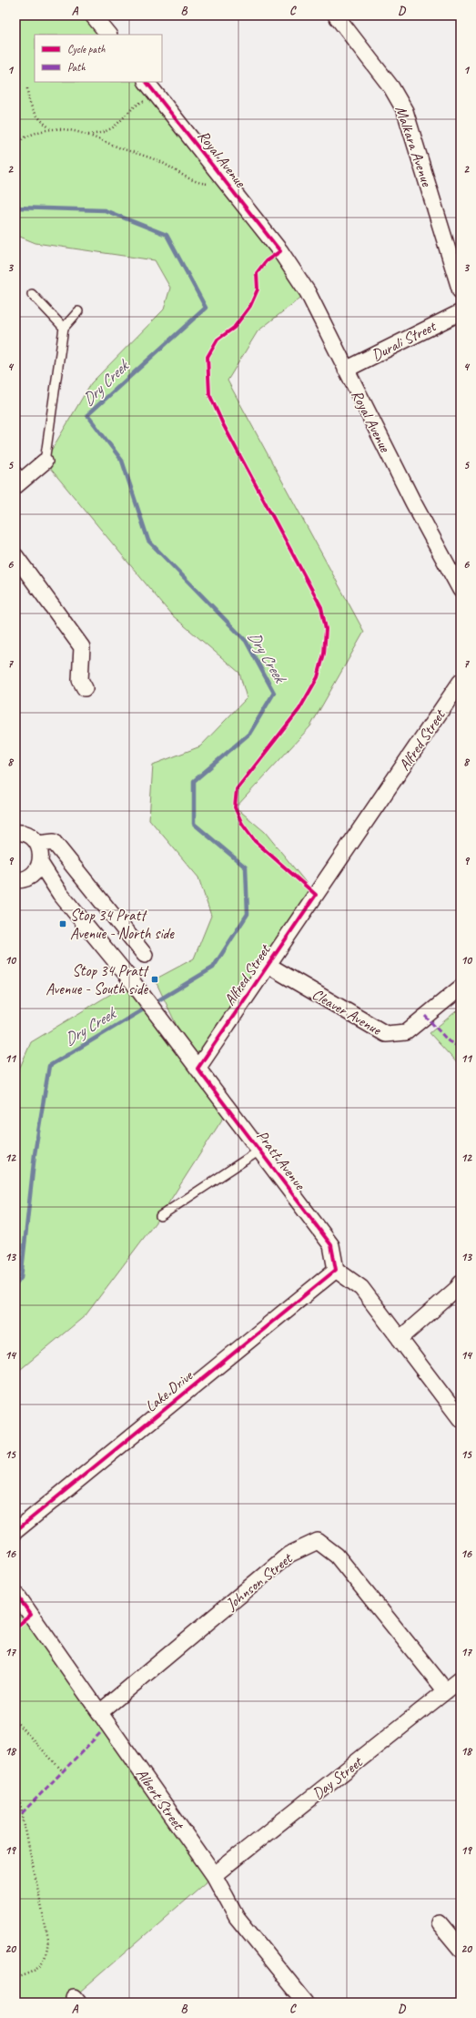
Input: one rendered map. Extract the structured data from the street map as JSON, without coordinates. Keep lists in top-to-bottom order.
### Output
{
  "streets": {
    "street": [
      "Malkara Avenue",
      "Royal Avenue",
      "Durali Street",
      "Alfred Street",
      "Cleaver Avenue",
      "Pratt Avenue",
      "Lake Drive",
      "Johnson Street",
      "Day Street",
      "Albert Street"
    ]
  },
  "crossings": [
    ["Royal Avenue", "Durali Street"],
    ["Alfred Street", "Cleaver Avenue"],
    ["Alfred Street", "Pratt Avenue"],
    ["Pratt Avenue", "Lake Drive"],
    ["Johnson Street", "Day Street"],
    ["Johnson Street", "Albert Street"],
    ["Day Street", "Albert Street"]
  ],
  "water": ["Dry Creek"],
  "places": {
    "transit": ["Stop 34 Pratt Avenue - North side", "Stop 34 Pratt Avenue - South side"]
  },
  "legend": ["Cycle path", "Path"],
  "grid": {
    "columns": [
      "A",
      "B",
      "C",
      "D"
    ],
    "rows": [
      "1",
      "2",
      "3",
      "4",
      "5",
      "6",
      "7",
      "8",
      "9",
      "10",
      "11",
      "12",
      "13",
      "14",
      "15",
      "16",
      "17",
      "18",
      "19",
      "20"
    ]
  }
}
